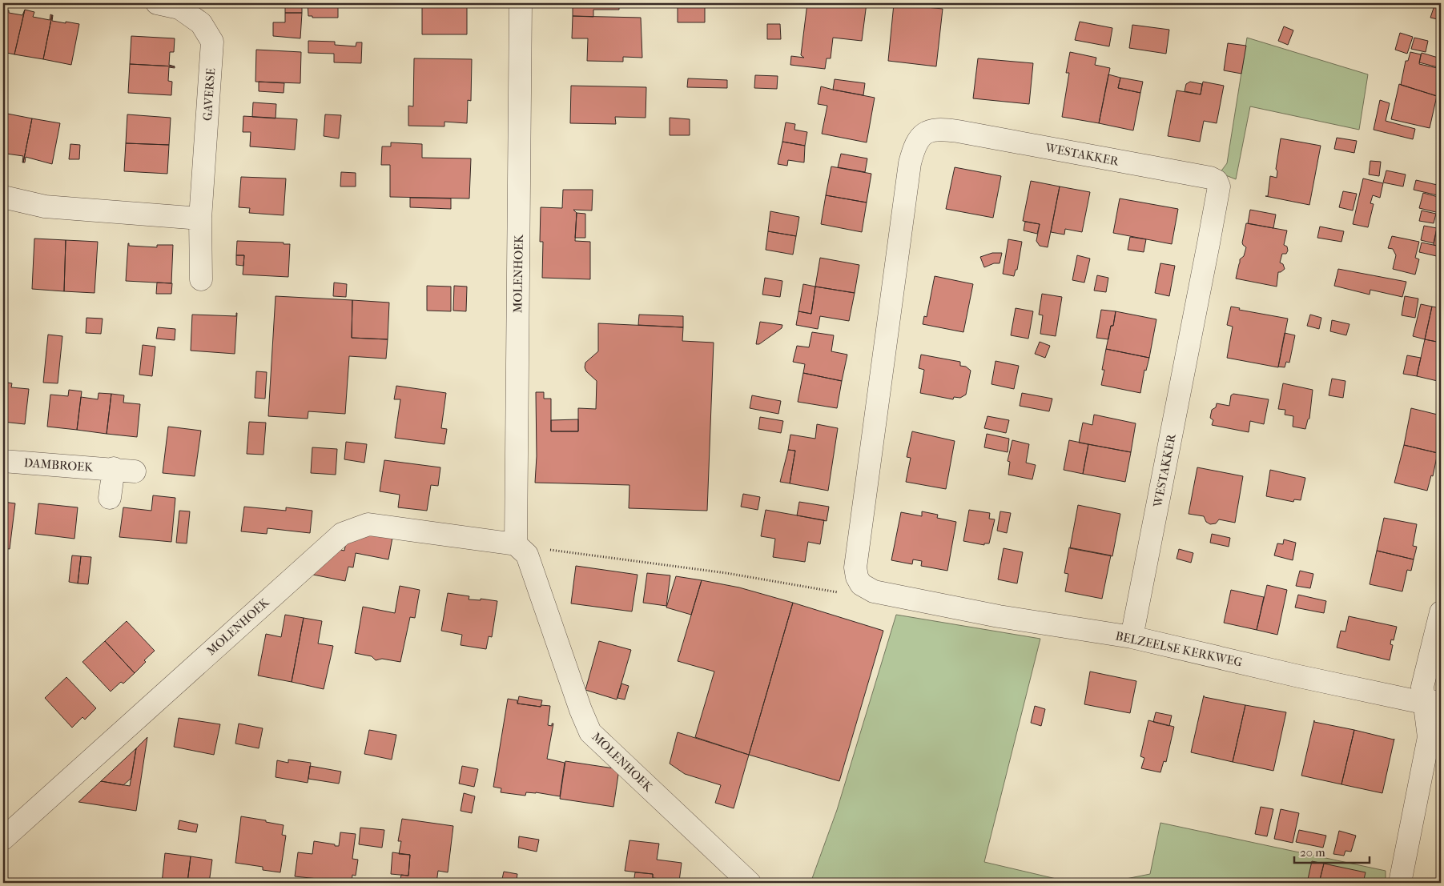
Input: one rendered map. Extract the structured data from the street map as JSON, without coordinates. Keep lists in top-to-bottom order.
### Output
{
  "streets": {
    "street": [
      "GAVERSE",
      "WESTAKKER",
      "MOLENHOEK",
      "DAMBROEK",
      "BELZEELSE KERKWEG"
    ]
  },
  "crossings": [
    ["WESTAKKER", "BELZEELSE KERKWEG"]
  ],
  "scale_bar": "20 m"
}
